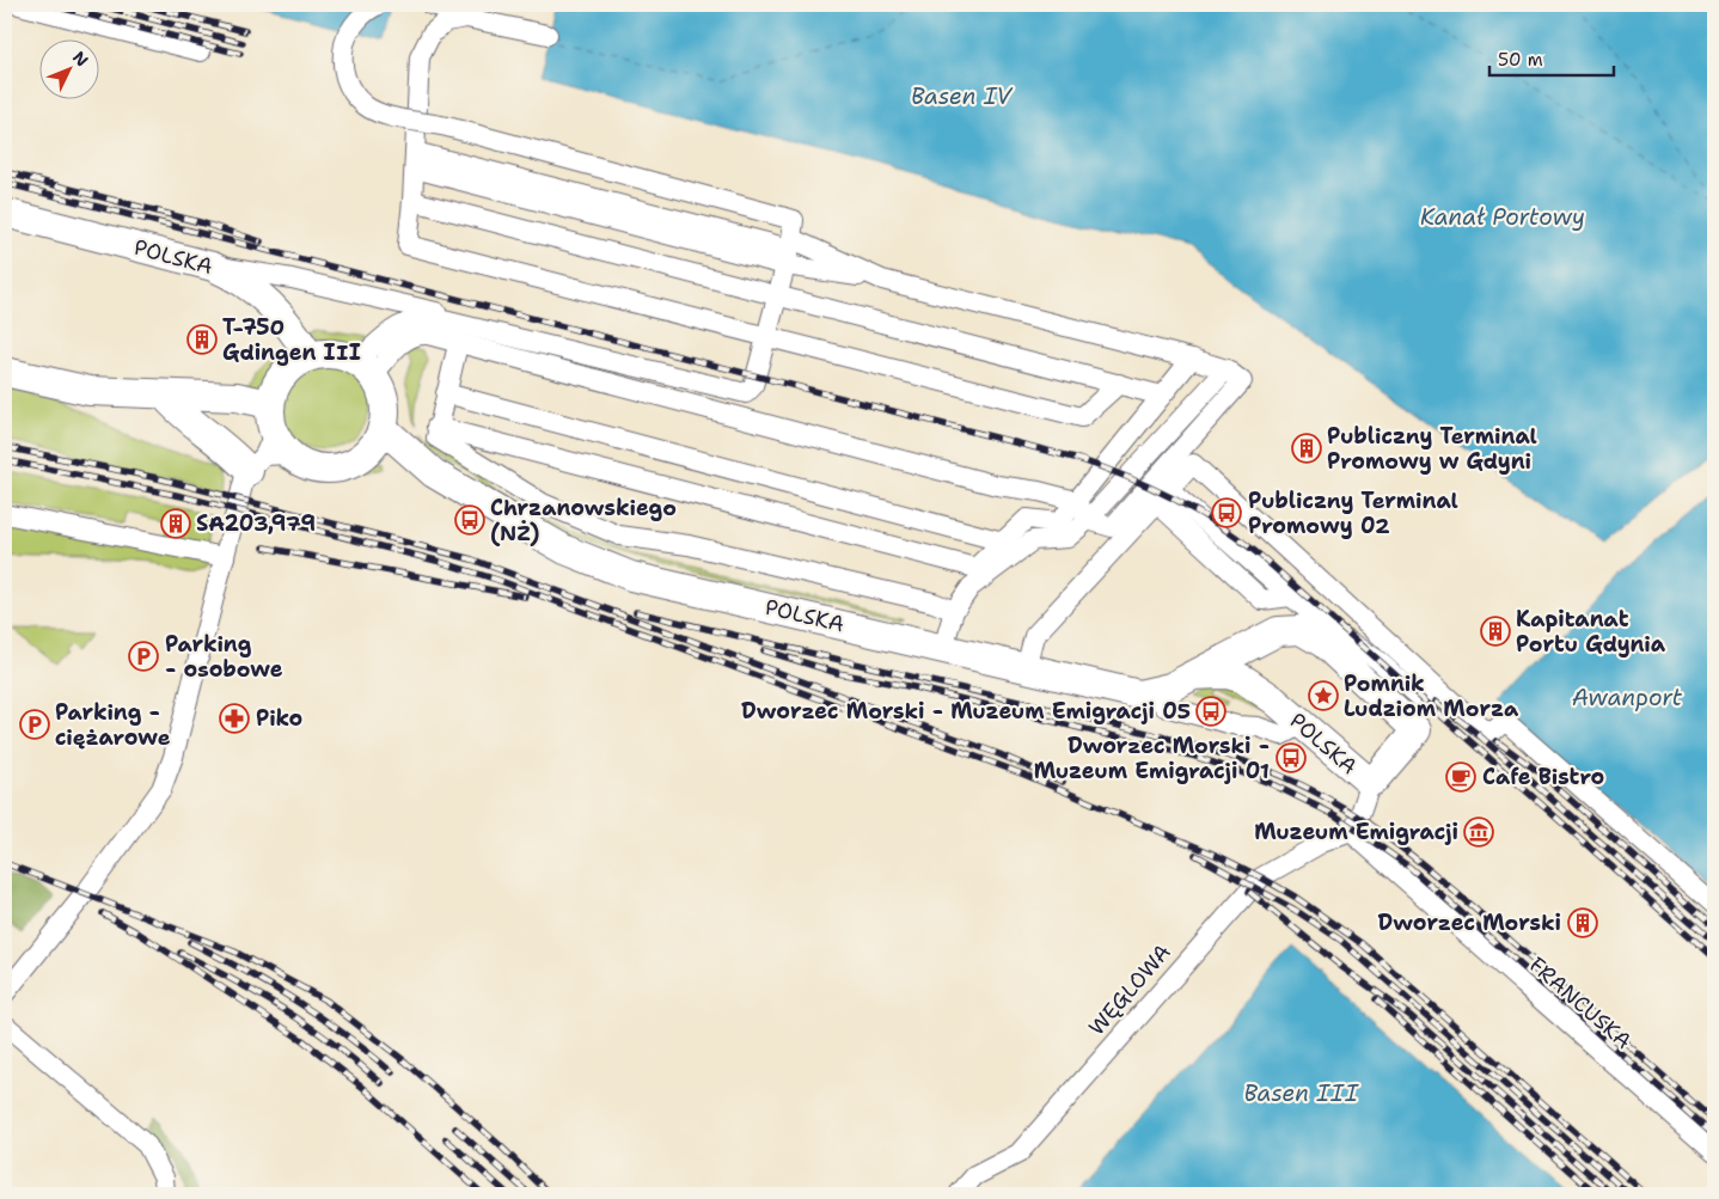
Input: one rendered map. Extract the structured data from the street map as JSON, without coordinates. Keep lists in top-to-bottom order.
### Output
{
  "streets": {
    "highway": ["POLSKA"],
    "street": ["WĘGLOWA", "FRANCUSKA"]
  },
  "crossings": [
    ["WĘGLOWA", "FRANCUSKA"]
  ],
  "water": [
    "Basen IV",
    "Kanał Portowy",
    "Awanport",
    "Basen III"
  ],
  "places": {
    "building": [
      "T-750 Gdingen III",
      "Publiczny Terminal Promowy w Gdyni",
      "SA203,979",
      "Kapitanat Portu Gdynia",
      "Dworzec Morski"
    ],
    "bus stop": [
      "Publiczny Terminal Promowy 02",
      "Chrzanowskiego (NŻ)",
      "Dworzec Morski - Muzeum Emigracji 05",
      "Dworzec Morski - Muzeum Emigracji 01"
    ],
    "parking": ["Parking - osobowe", "Parking - ciężarowe"],
    "place": ["Pomnik Ludziom Morza"],
    "pharmacy": ["Piko"],
    "cafe": ["Cafe Bistro"],
    "museum": ["Muzeum Emigracji"]
  },
  "scale_bar": "50 m",
  "north": "top right"
}
